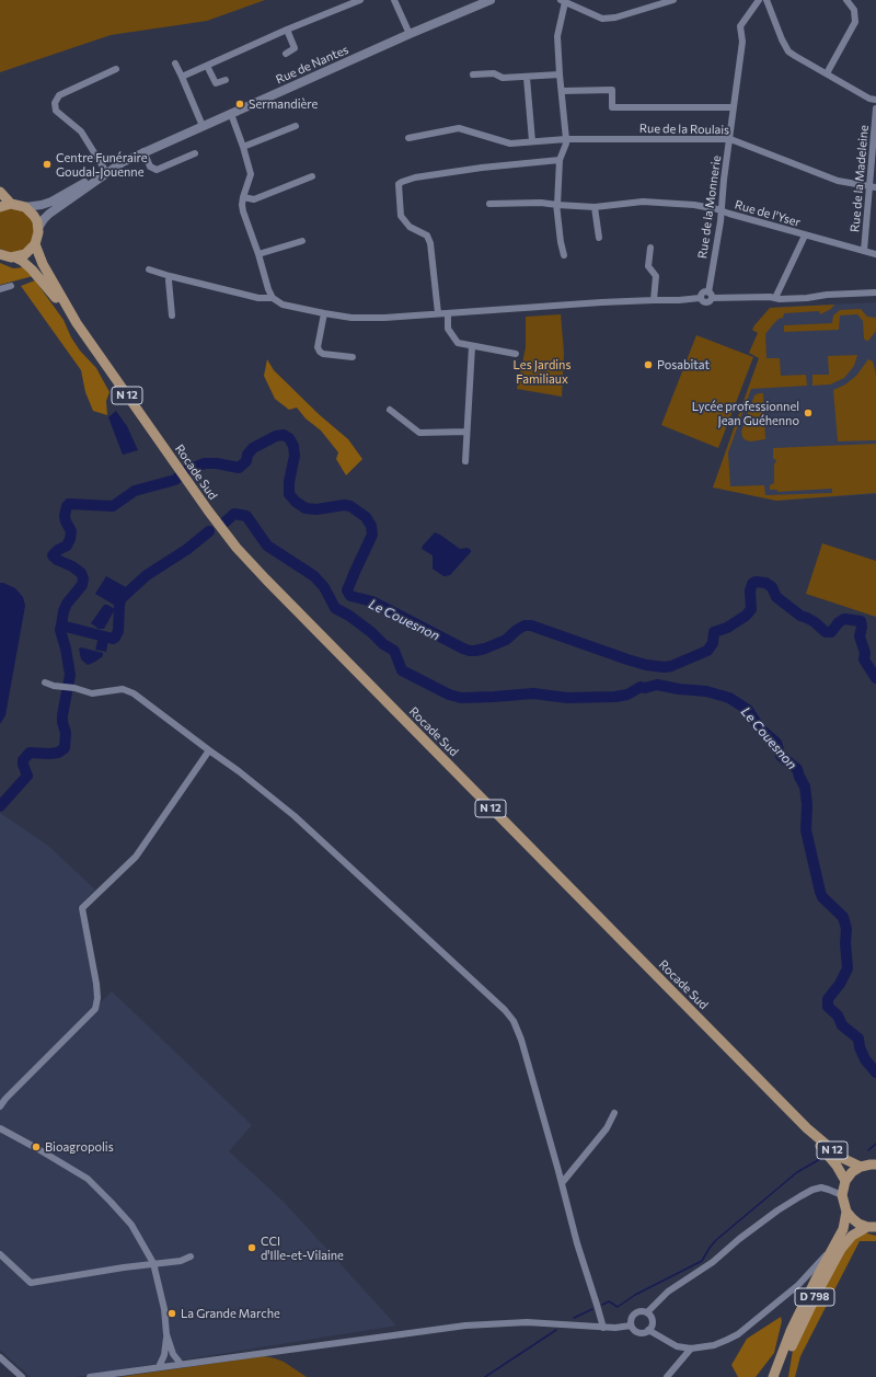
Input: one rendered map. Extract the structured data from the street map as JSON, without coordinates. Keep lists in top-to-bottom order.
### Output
{
  "streets": {
    "main road": [
      "Rue de Nantes",
      "N 12",
      "Rocade Sud",
      "D 798"
    ],
    "street": [
      "Rue de la Roulais",
      "Rue de la Madeleine",
      "Rue de la Monnerie",
      "Rue de l'Yser"
    ]
  },
  "crossings": [
    ["Rue de la Roulais", "Rue de la Madeleine"],
    ["Rue de la Roulais", "Rue de la Monnerie"],
    ["Rue de la Madeleine", "Rue de l'Yser"],
    ["Rue de la Monnerie", "Rue de l'Yser"]
  ],
  "water": ["Le Couesnon"],
  "parks": ["Les Jardins Familiaux"],
  "places": [
    "Sermandière",
    "Centre Funéraire Goudal-Jouenne",
    "Posabitat",
    "Lycée professionnel Jean Guéhenno",
    "Bioagropolis",
    "CCI d'Ille-et-Vilaine",
    "La Grande Marche"
  ]
}
